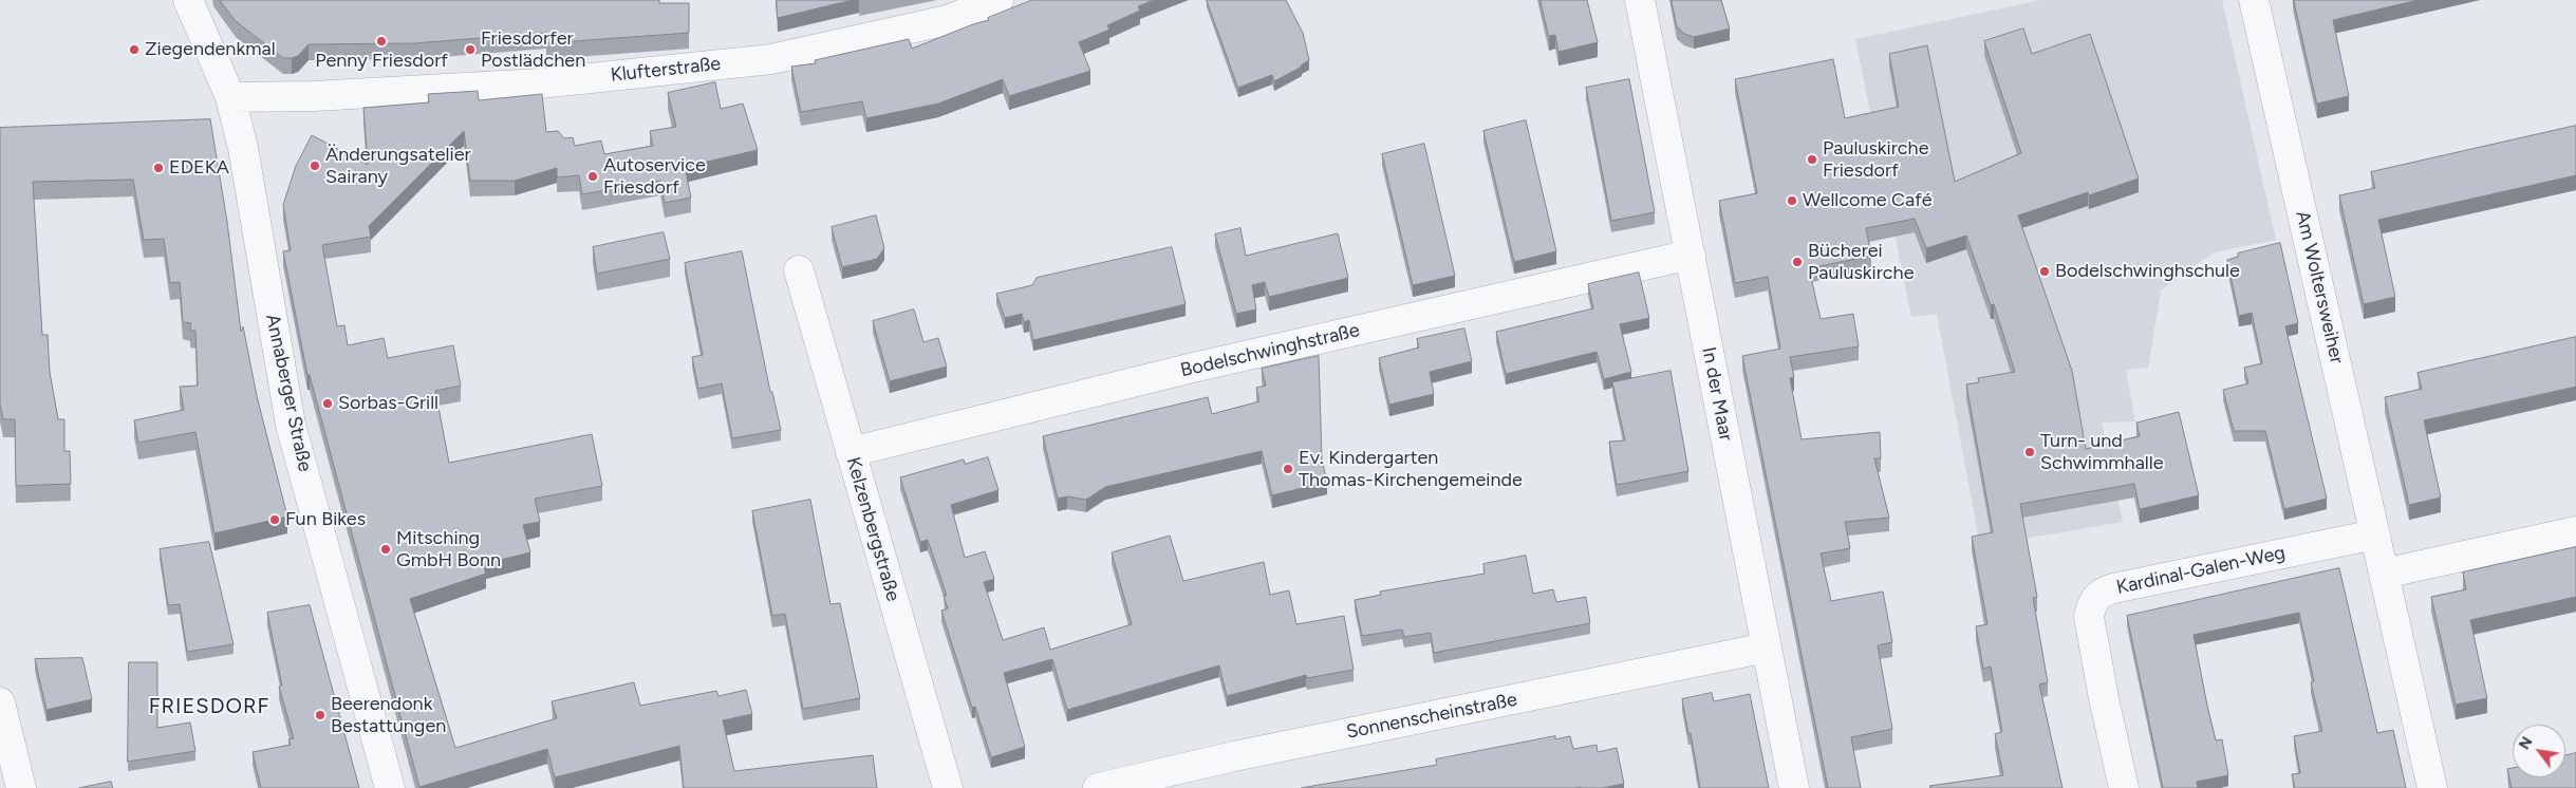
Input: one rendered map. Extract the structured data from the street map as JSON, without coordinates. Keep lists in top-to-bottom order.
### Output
{
  "streets": {
    "street": [
      "Klufterstraße",
      "Am Woltersweiher",
      "Bodelschwinghstraße",
      "Annaberger Straße",
      "In der Maar",
      "Kelzenbergstraße",
      "Kardinal-Galen-Weg",
      "Sonnenscheinstraße"
    ]
  },
  "crossings": [
    ["Klufterstraße", "Annaberger Straße"],
    ["Am Woltersweiher", "Kardinal-Galen-Weg"],
    ["Bodelschwinghstraße", "In der Maar"],
    ["Bodelschwinghstraße", "Kelzenbergstraße"],
    ["In der Maar", "Sonnenscheinstraße"]
  ],
  "districts": ["FRIESDORF"],
  "places": [
    "Penny Friesdorf",
    "Ziegendenkmal",
    "Friesdorfer Postlädchen",
    "Pauluskirche Friesdorf",
    "Änderungsatelier Sairany",
    "EDEKA",
    "Autoservice Friesdorf",
    "Wellcome Café",
    "Bücherei Pauluskirche",
    "Bodelschwinghschule",
    "Sorbas-Grill",
    "Turn- und Schwimmhalle",
    "Ev. Kindergarten Thomas-Kirchengemeinde",
    "Fun Bikes",
    "Mitsching GmbH Bonn",
    "Beerendonk Bestattungen"
  ],
  "north": "top left"
}
